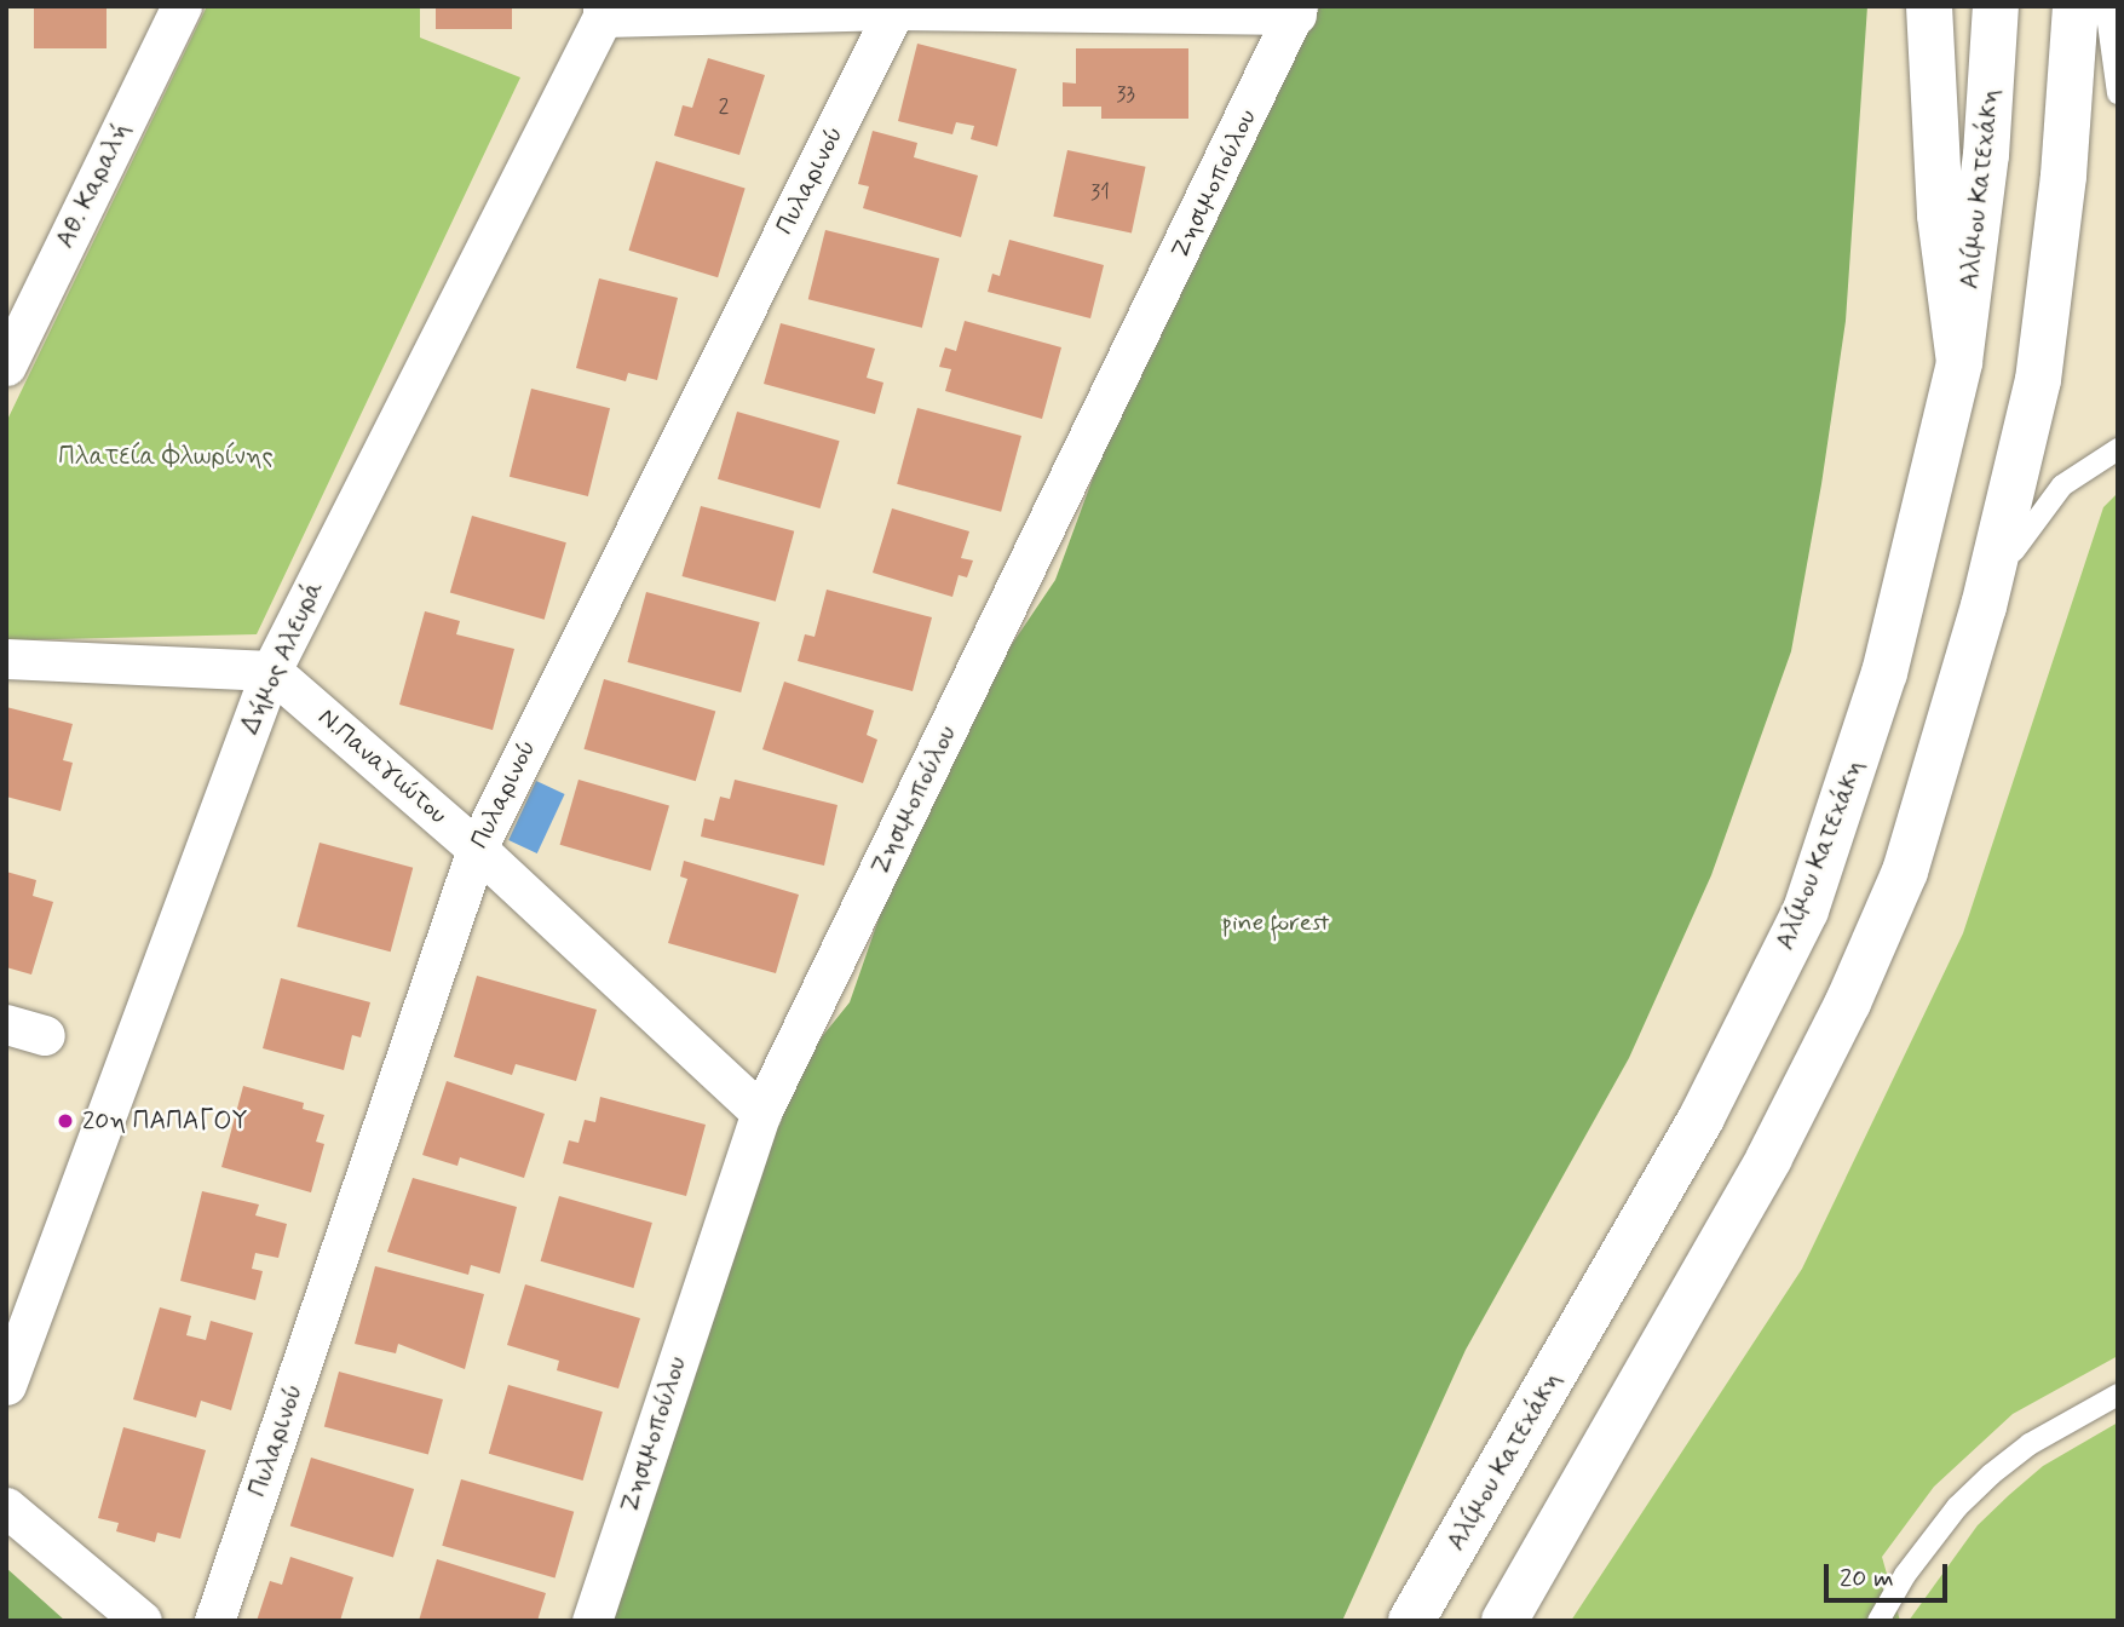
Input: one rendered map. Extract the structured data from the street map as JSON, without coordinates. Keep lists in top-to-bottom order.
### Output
{
  "streets": {
    "main road": ["Αλίμου Κατεχάκη"],
    "street": [
      "Πυλαρινού",
      "Ζησιμοπούλου",
      "Αθ. Καραλή",
      "Δήμος Αλευρά",
      "Ν.Παναγιώτου"
    ]
  },
  "crossings": [
    ["Πυλαρινού", "Ν.Παναγιώτου"],
    ["Ζησιμοπούλου", "Ν.Παναγιώτου"],
    ["Δήμος Αλευρά", "Ν.Παναγιώτου"]
  ],
  "parks": ["Πλατεία Φλωρίνης", "pine forest"],
  "places": ["20η ΠΑΠΑΓΟΥ"],
  "house_numbers": ["33", "2", "31"],
  "scale_bar": "20 m"
}
